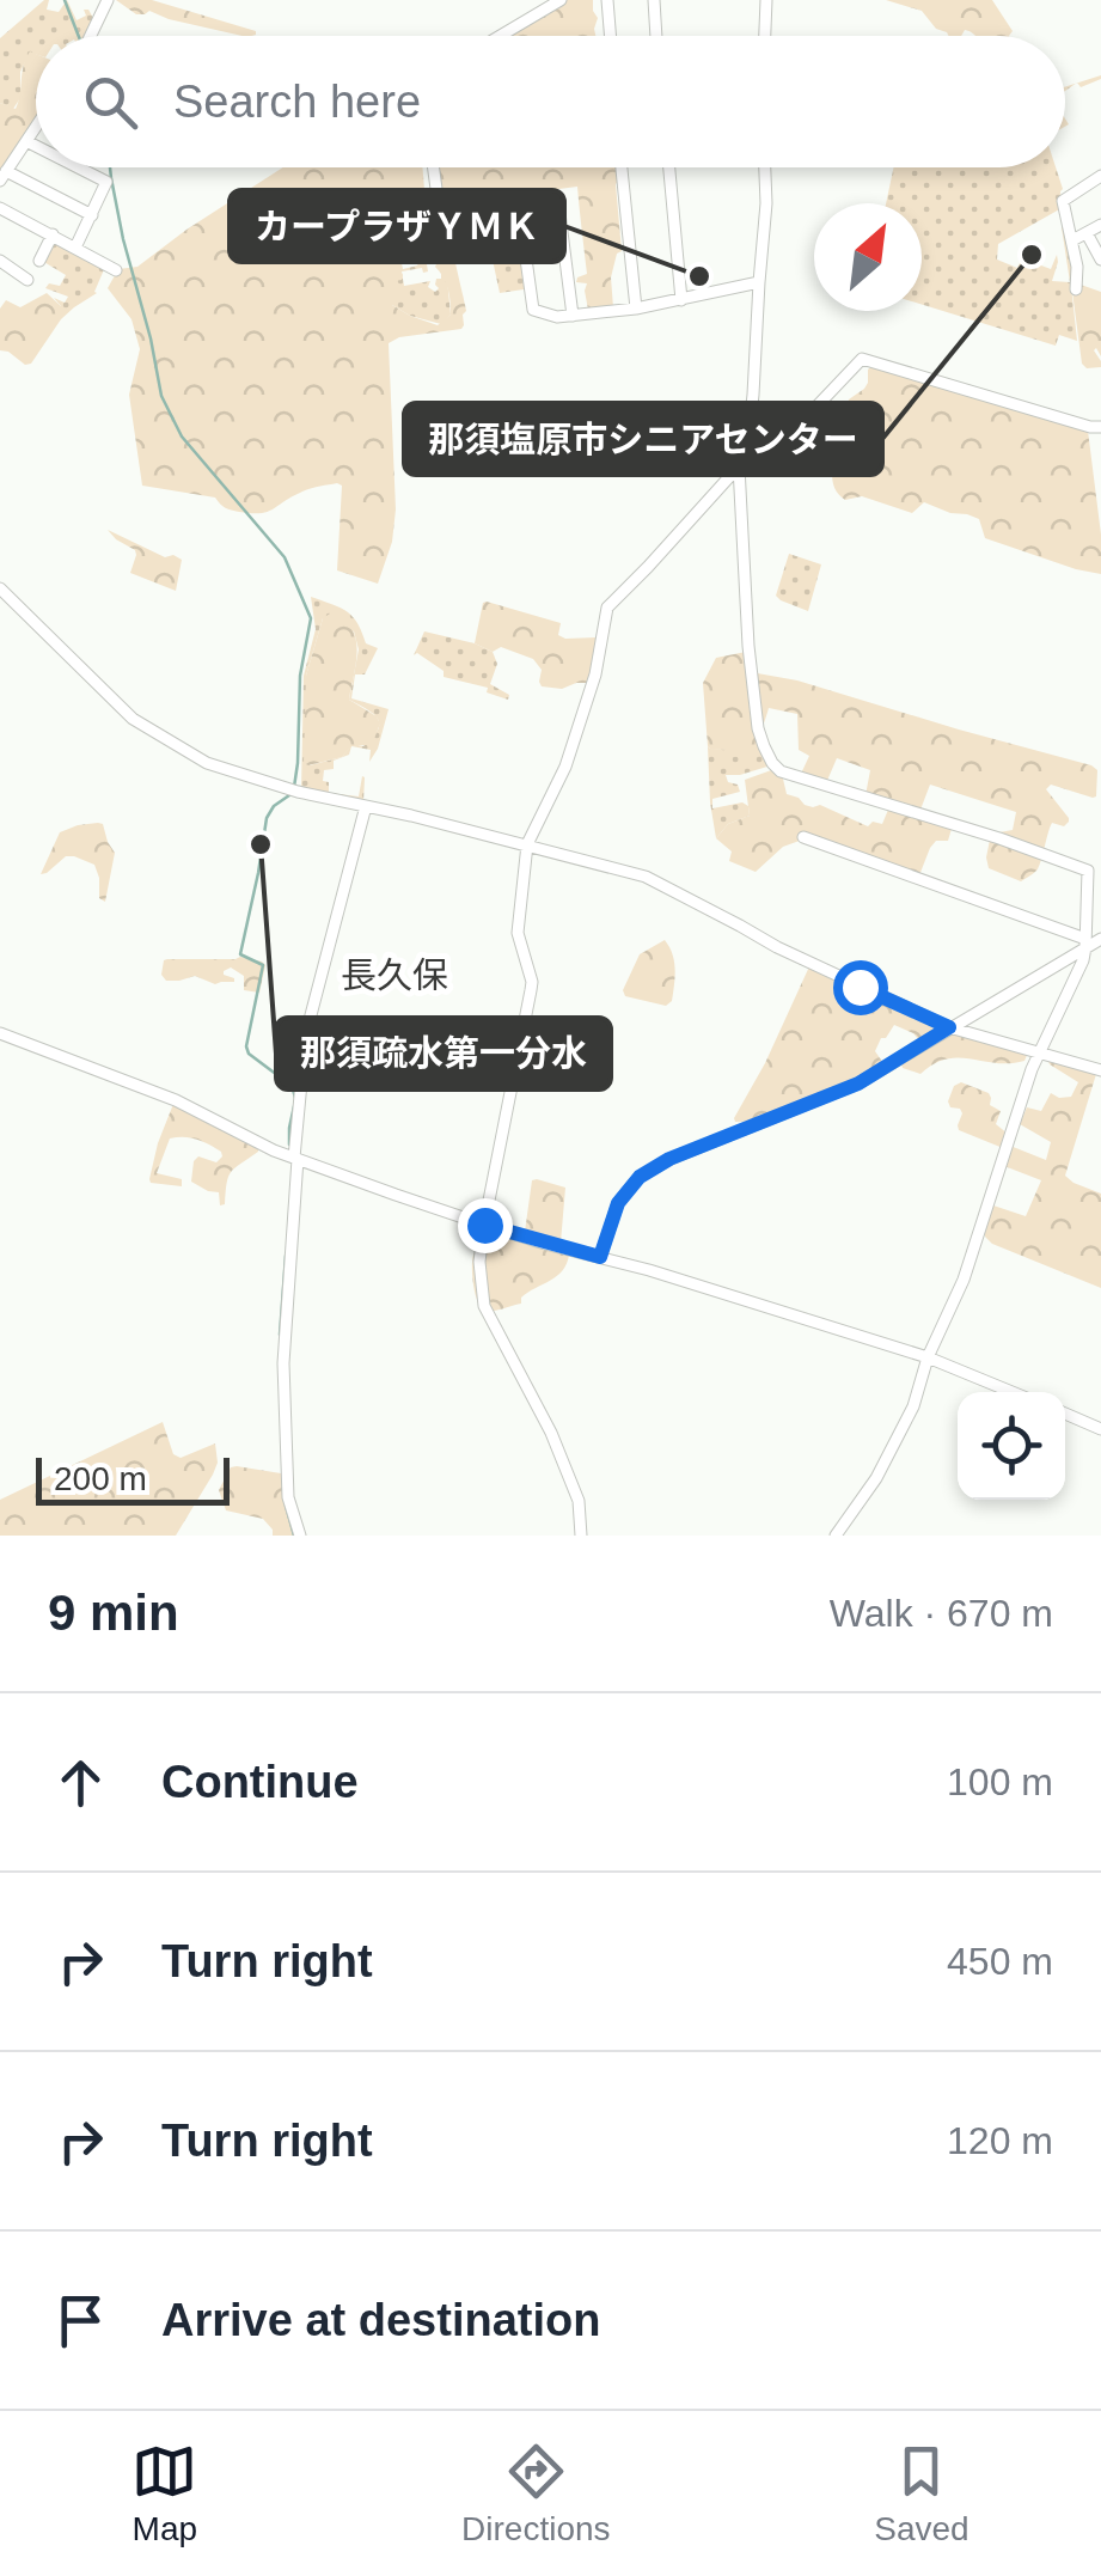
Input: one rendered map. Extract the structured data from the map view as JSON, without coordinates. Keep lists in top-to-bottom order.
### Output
{
  "districts": ["長久保"],
  "places": ["那須塩原市シニアセンター", "カープラザＹＭＫ", "那須疏水第一分水"],
  "scale_bar": "200 m",
  "north": "top right",
  "page": {
    "search": "Search here",
    "scale": "200 m",
    "heading": ["9 min", "Walk · 670 m"],
    "list": [
      ["Continue", "100 m"],
      ["Turn right", "450 m"],
      ["Turn right", "120 m"],
      "Arrive at destination"
    ],
    "nav": ["Map", "Directions", "Saved"]
  }
}
